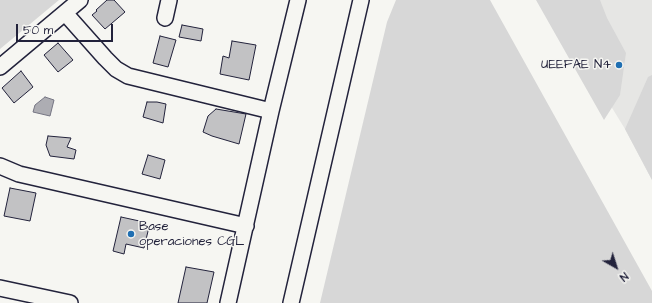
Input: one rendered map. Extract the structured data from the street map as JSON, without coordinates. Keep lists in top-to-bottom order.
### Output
{
  "places": ["UEEFAE N4", "Base operaciones CGL"],
  "scale_bar": "50 m",
  "north": "bottom right"
}
